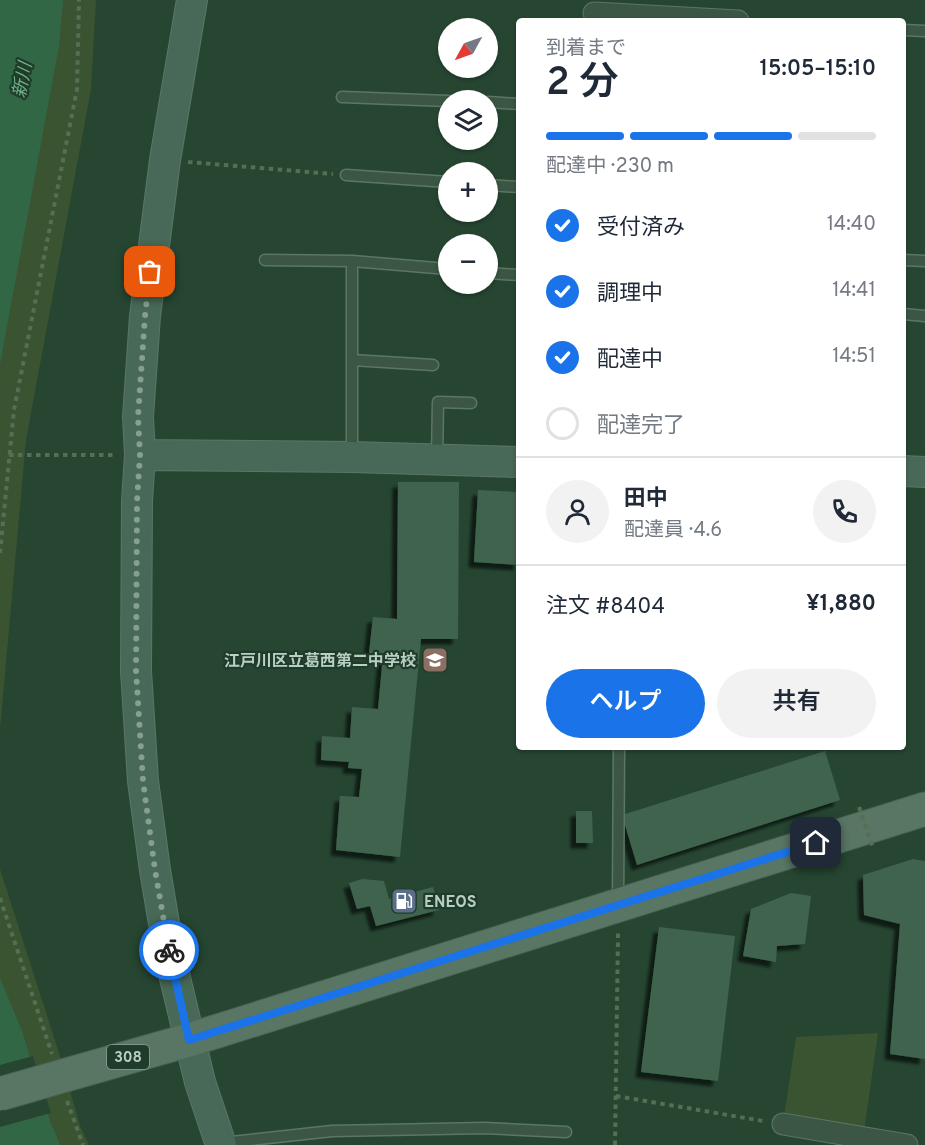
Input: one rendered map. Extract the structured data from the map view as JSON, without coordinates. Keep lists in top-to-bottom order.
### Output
{
  "streets": {
    "main road": ["308"]
  },
  "water": ["新川"],
  "places": {
    "school or university": ["江戸川区立葛西第二中学校"],
    "fuel station": ["ENEOS"]
  },
  "north": "bottom left",
  "page": {
    "map_buttons": ["+", "−"],
    "heading": ["2 分", "到着まで", "15:05–15:10"],
    "panel": [
      "田中",
      "配達員 · 4.6",
      "注文 #8404",
      "¥1,880"
    ],
    "bar": "配達中 · 230 m",
    "list": [
      ["受付済み", "14:40"],
      ["調理中", "14:41"],
      ["配達中", "14:51"],
      "配達完了"
    ],
    "buttons": ["ヘルプ", "共有"]
  }
}
